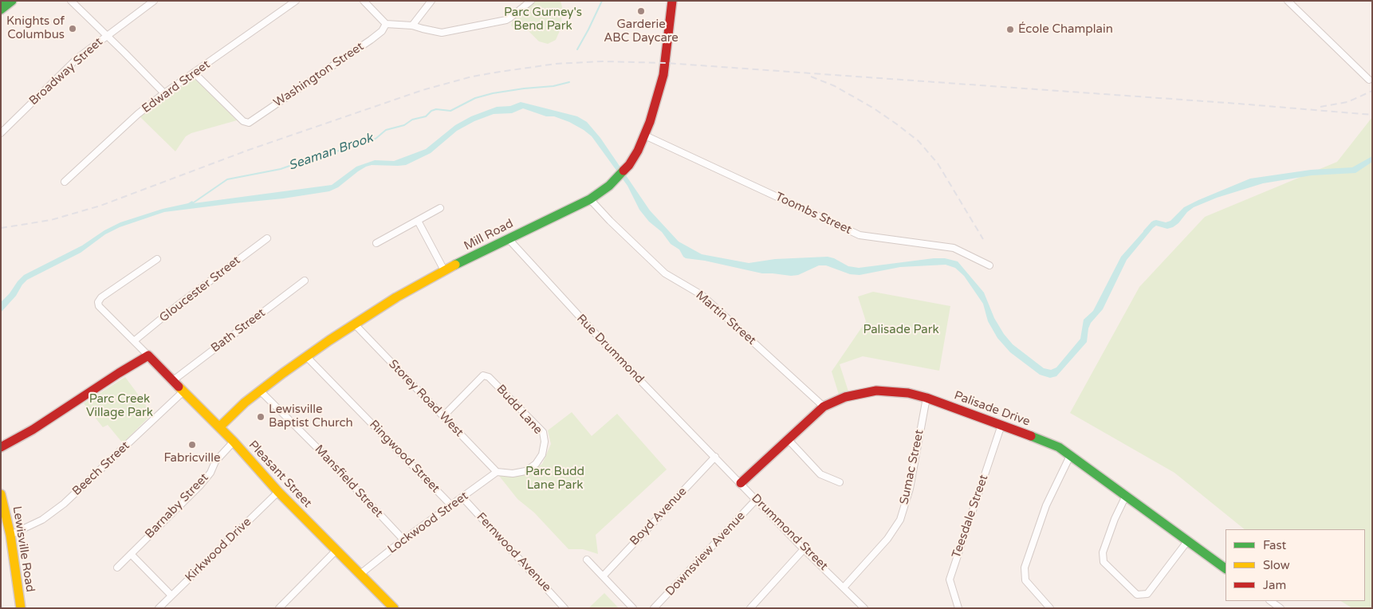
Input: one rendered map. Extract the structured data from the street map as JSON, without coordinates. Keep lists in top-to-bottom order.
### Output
{
  "streets": {
    "street": [
      "Broadway Street",
      "Washington Street",
      "Edward Street",
      "Toombs Street",
      "Mill Road",
      "Gloucester Street",
      "Martin Street",
      "Bath Street",
      "Rue Drummond",
      "Storey Road West",
      "Palisade Drive",
      "Budd Lane",
      "Ringwood Street",
      "Sumac Street",
      "Beech Street",
      "Pleasant Street",
      "Mansfield Street",
      "Barnaby Street",
      "Boyd Avenue",
      "Teesdale Street",
      "Lockwood Street",
      "Drummond Street",
      "Lewisville Road",
      "Kirkwood Drive",
      "Fernwood Avenue",
      "Downsview Avenue"
    ]
  },
  "crossings": [
    ["Washington Street", "Edward Street"],
    ["Toombs Street", "Mill Road"],
    ["Mill Road", "Martin Street"],
    ["Mill Road", "Rue Drummond"],
    ["Mill Road", "Storey Road West"],
    ["Mill Road", "Ringwood Street"],
    ["Mill Road", "Pleasant Street"],
    ["Mill Road", "Mansfield Street"],
    ["Gloucester Street", "Pleasant Street"],
    ["Martin Street", "Palisade Drive"],
    ["Bath Street", "Pleasant Street"],
    ["Rue Drummond", "Boyd Avenue"],
    ["Rue Drummond", "Drummond Street"],
    ["Storey Road West", "Budd Lane"],
    ["Storey Road West", "Lockwood Street"],
    ["Palisade Drive", "Sumac Street"],
    ["Palisade Drive", "Teesdale Street"],
    ["Palisade Drive", "Drummond Street"],
    ["Budd Lane", "Lockwood Street"],
    ["Ringwood Street", "Lockwood Street"],
    ["Sumac Street", "Drummond Street"],
    ["Beech Street", "Pleasant Street"],
    ["Beech Street", "Lewisville Road"],
    ["Pleasant Street", "Barnaby Street"],
    ["Pleasant Street", "Lockwood Street"],
    ["Pleasant Street", "Kirkwood Drive"],
    ["Mansfield Street", "Lockwood Street"],
    ["Boyd Avenue", "Drummond Street"],
    ["Lockwood Street", "Fernwood Avenue"],
    ["Drummond Street", "Downsview Avenue"]
  ],
  "water": ["Seaman Brook"],
  "parks": [
    "Parc Gurney's Bend Park",
    "Palisade Park",
    "Parc Creek Village Park",
    "Parc Budd Lane Park"
  ],
  "places": [
    "Garderie ABC Daycare",
    "Knights of Columbus",
    "École Champlain",
    "Lewisville Baptist Church",
    "Fabricville"
  ],
  "legend": ["Fast", "Slow", "Jam"]
}
